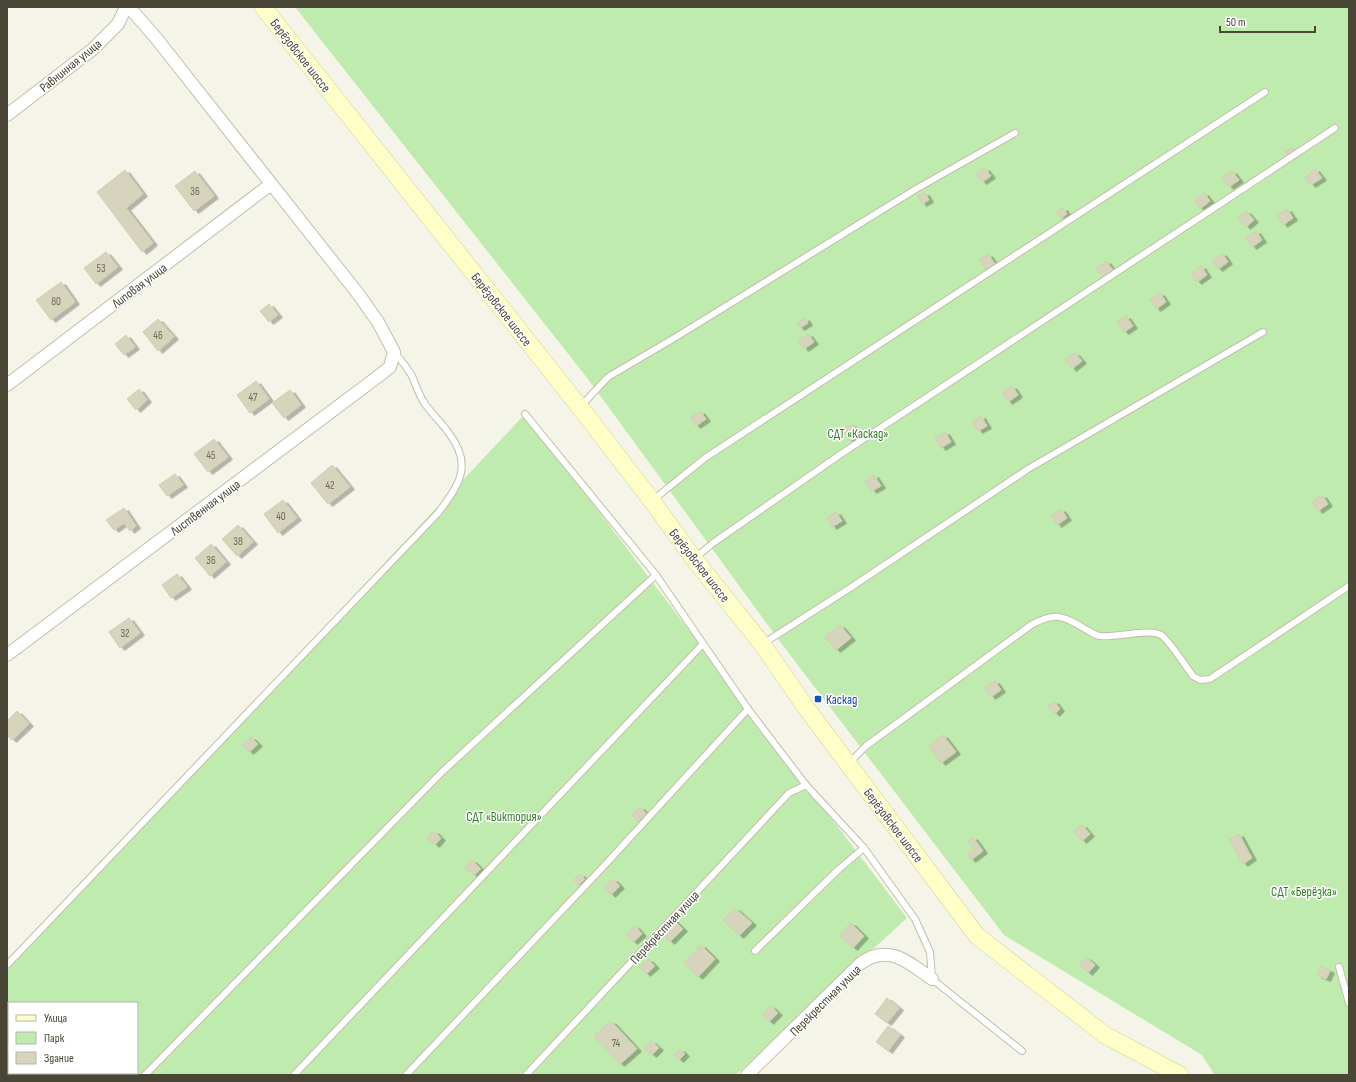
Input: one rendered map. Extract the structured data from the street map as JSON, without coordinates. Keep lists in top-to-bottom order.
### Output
{
  "streets": {
    "street": [
      "Берёзовское шоссе",
      "Равнинная улица",
      "Липовая улица",
      "Лиственная улица",
      "Перекрестная улица"
    ],
    "lane": ["Перекрёстная улица"]
  },
  "parks": ["СДТ «Каскад»", "СДТ «Виктория»", "СДТ «Берёзка»"],
  "places": {
    "transit": ["Каскад"]
  },
  "house_numbers": [
    "36",
    "53",
    "80",
    "46",
    "47",
    "45",
    "42",
    "40",
    "38",
    "36",
    "32",
    "74"
  ],
  "legend": ["Улица", "Парк", "Здание"],
  "scale_bar": "50 m"
}
